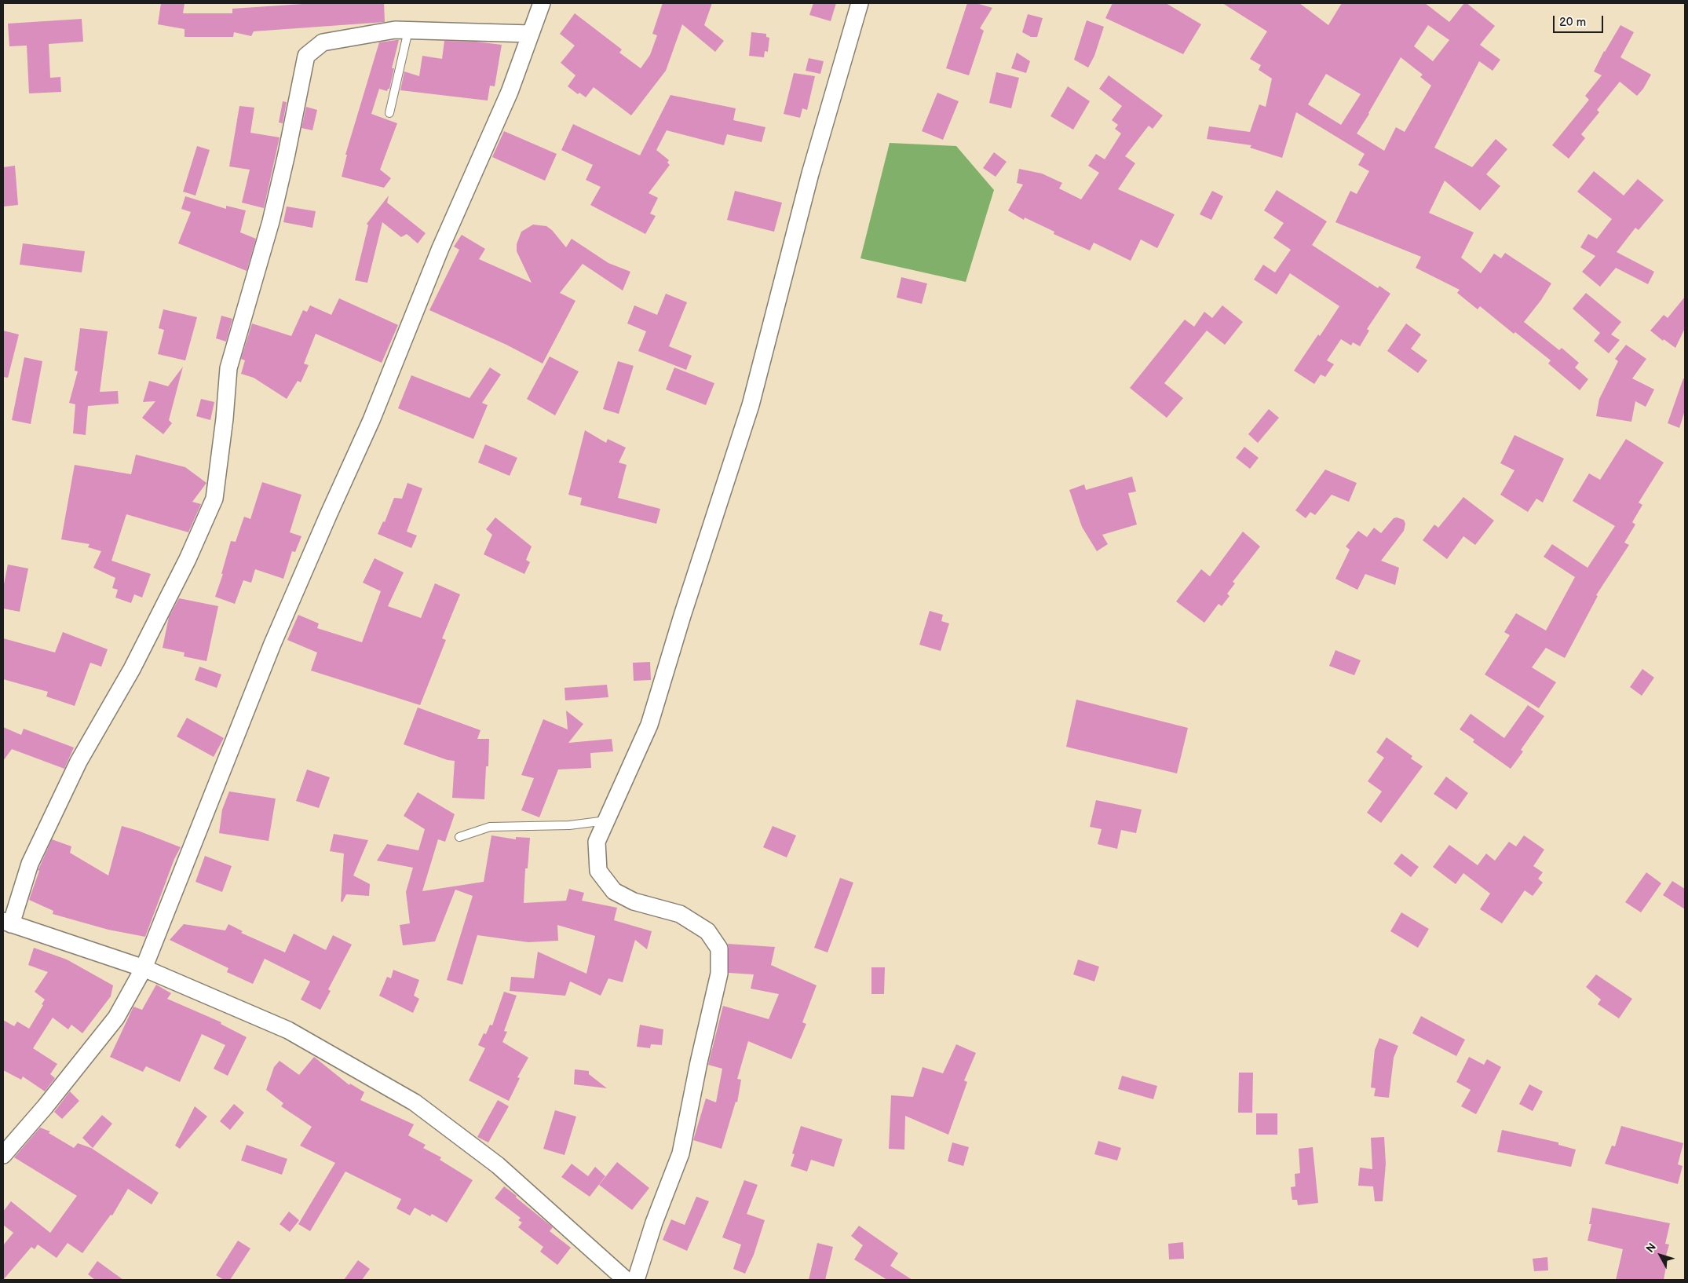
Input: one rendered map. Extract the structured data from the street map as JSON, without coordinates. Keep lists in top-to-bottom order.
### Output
{
  "scale_bar": "20 m",
  "north": "top left"
}
